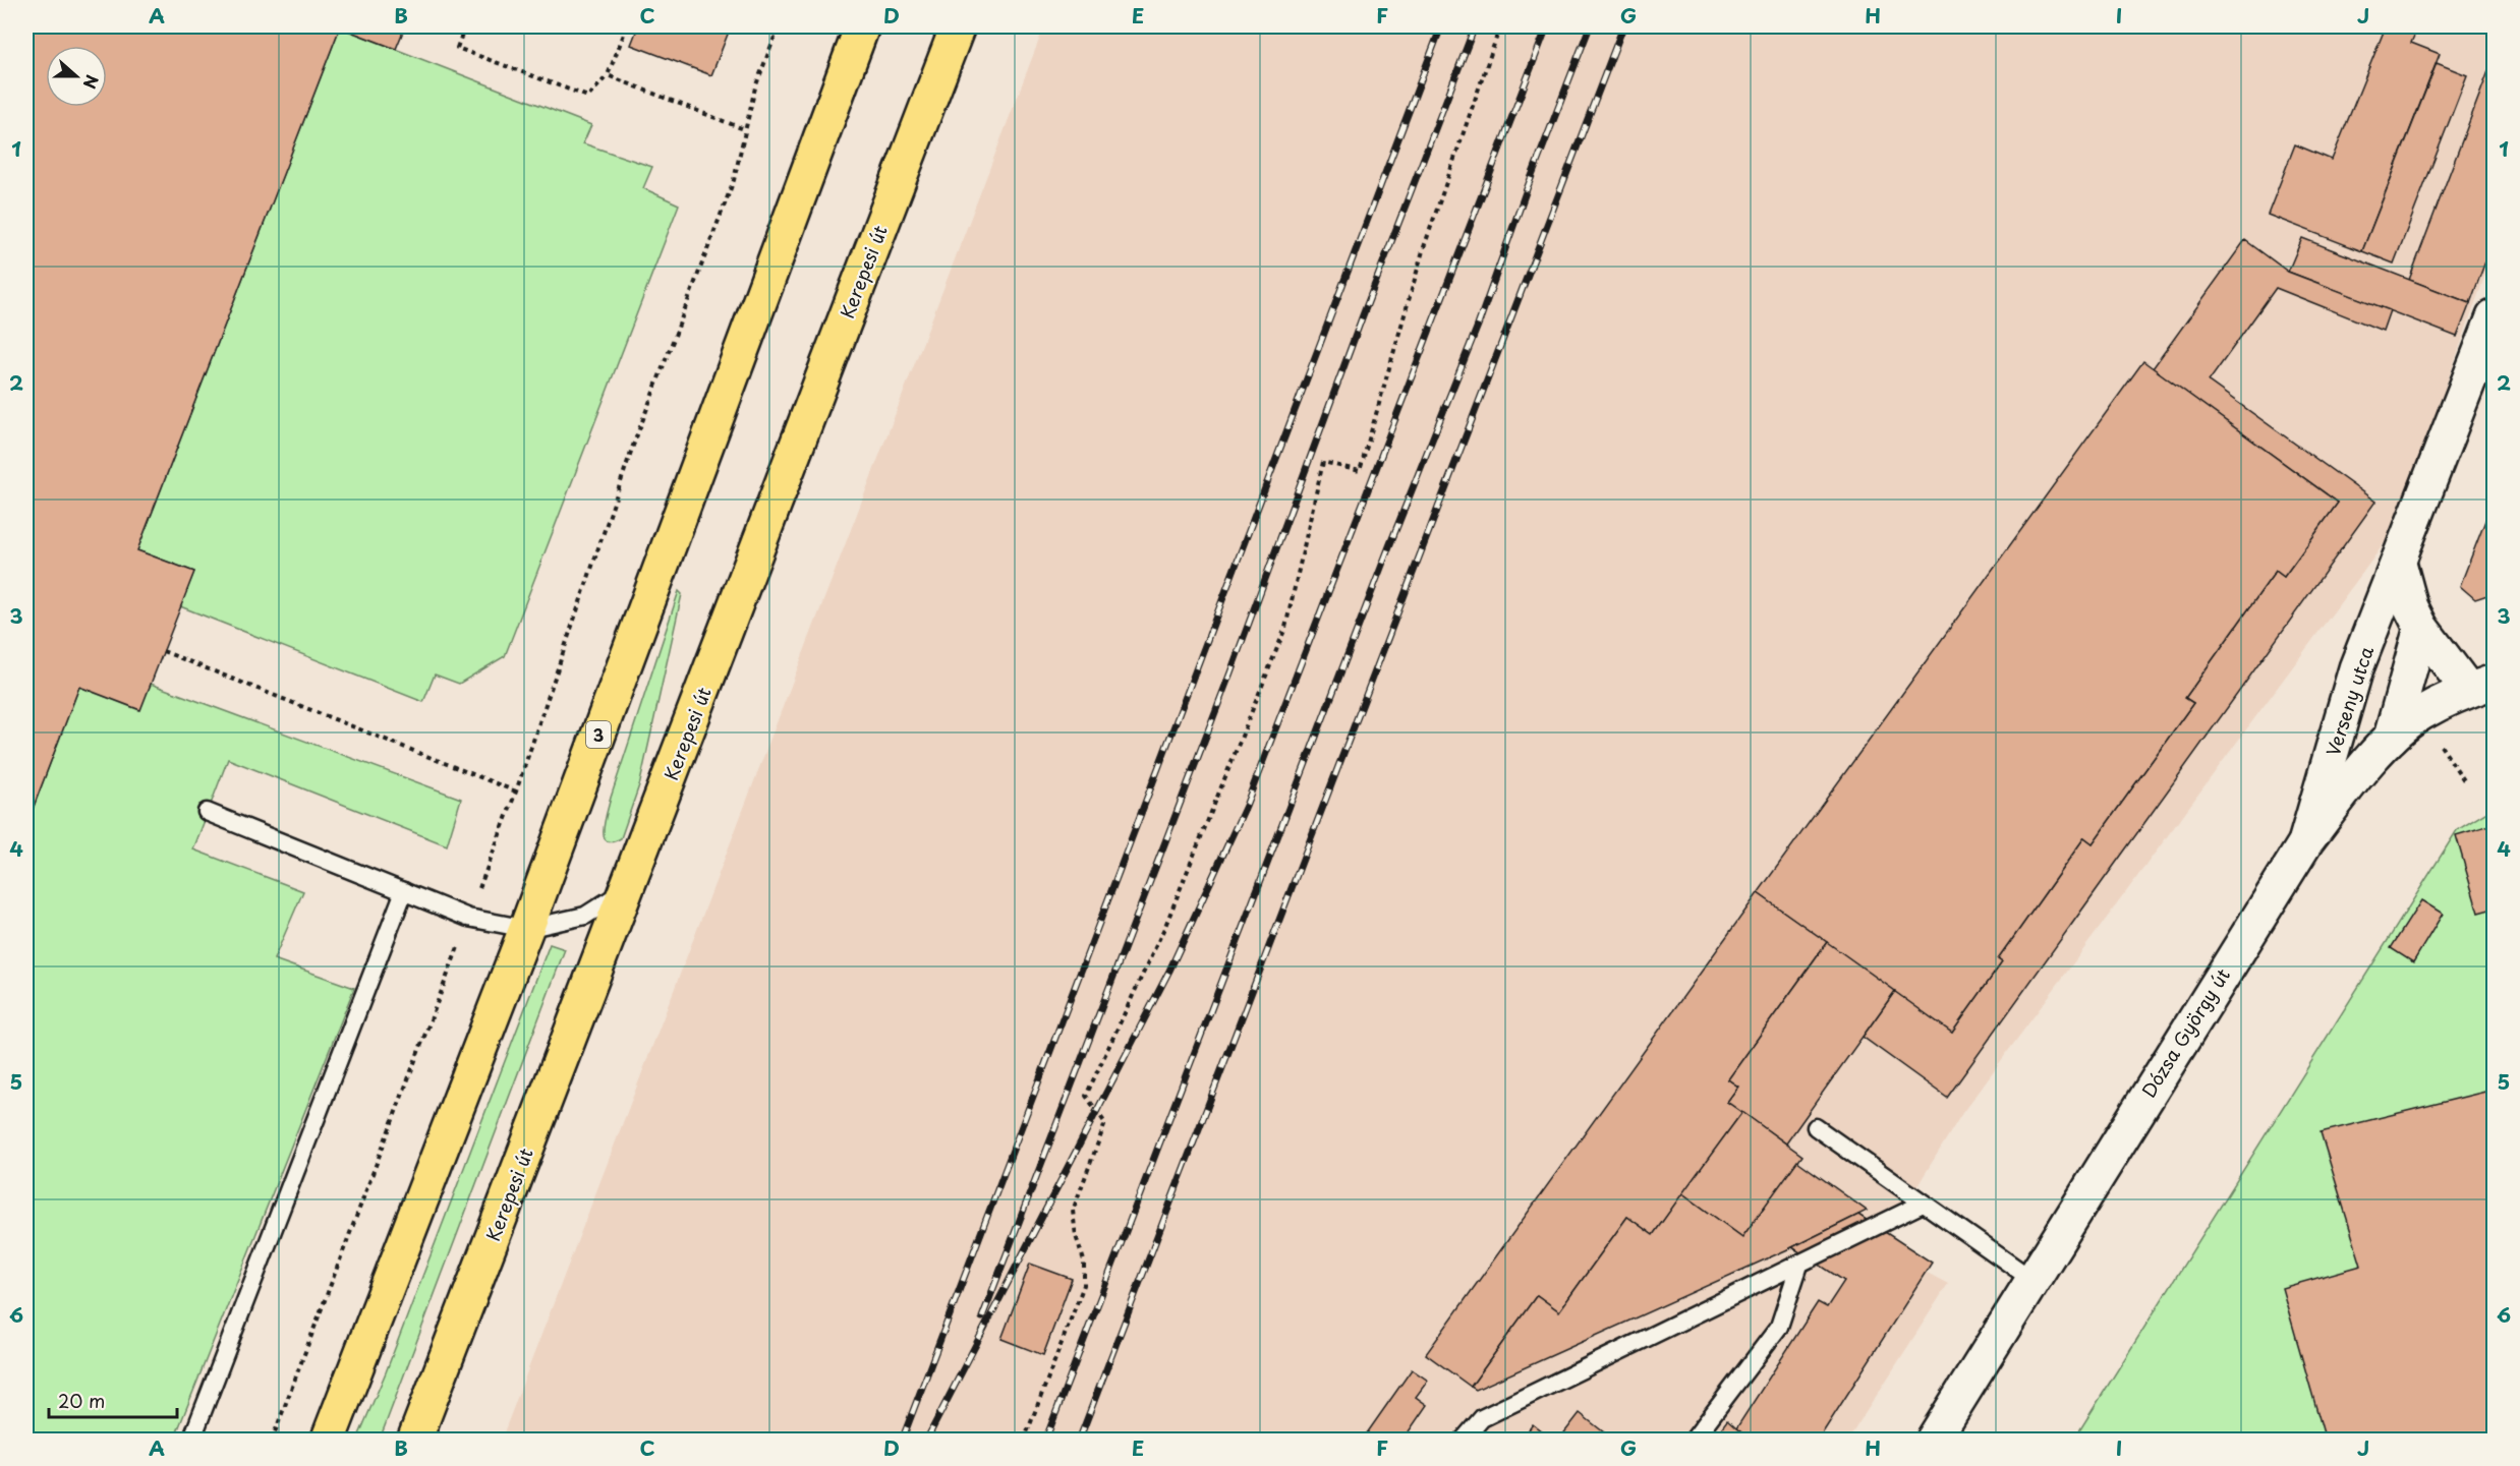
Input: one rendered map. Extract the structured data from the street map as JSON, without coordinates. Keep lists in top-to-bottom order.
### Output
{
  "streets": {
    "main road": [
      "Kerepesi út",
      "Verseny utca",
      "3",
      "Dózsa György út"
    ]
  },
  "crossings": [
    ["Verseny utca", "Dózsa György út"]
  ],
  "scale_bar": "20 m",
  "north": "right",
  "grid": {
    "columns": [
      "A",
      "B",
      "C",
      "D",
      "E",
      "F",
      "G",
      "H",
      "I",
      "J"
    ],
    "rows": [
      "1",
      "2",
      "3",
      "4",
      "5",
      "6"
    ]
  }
}
